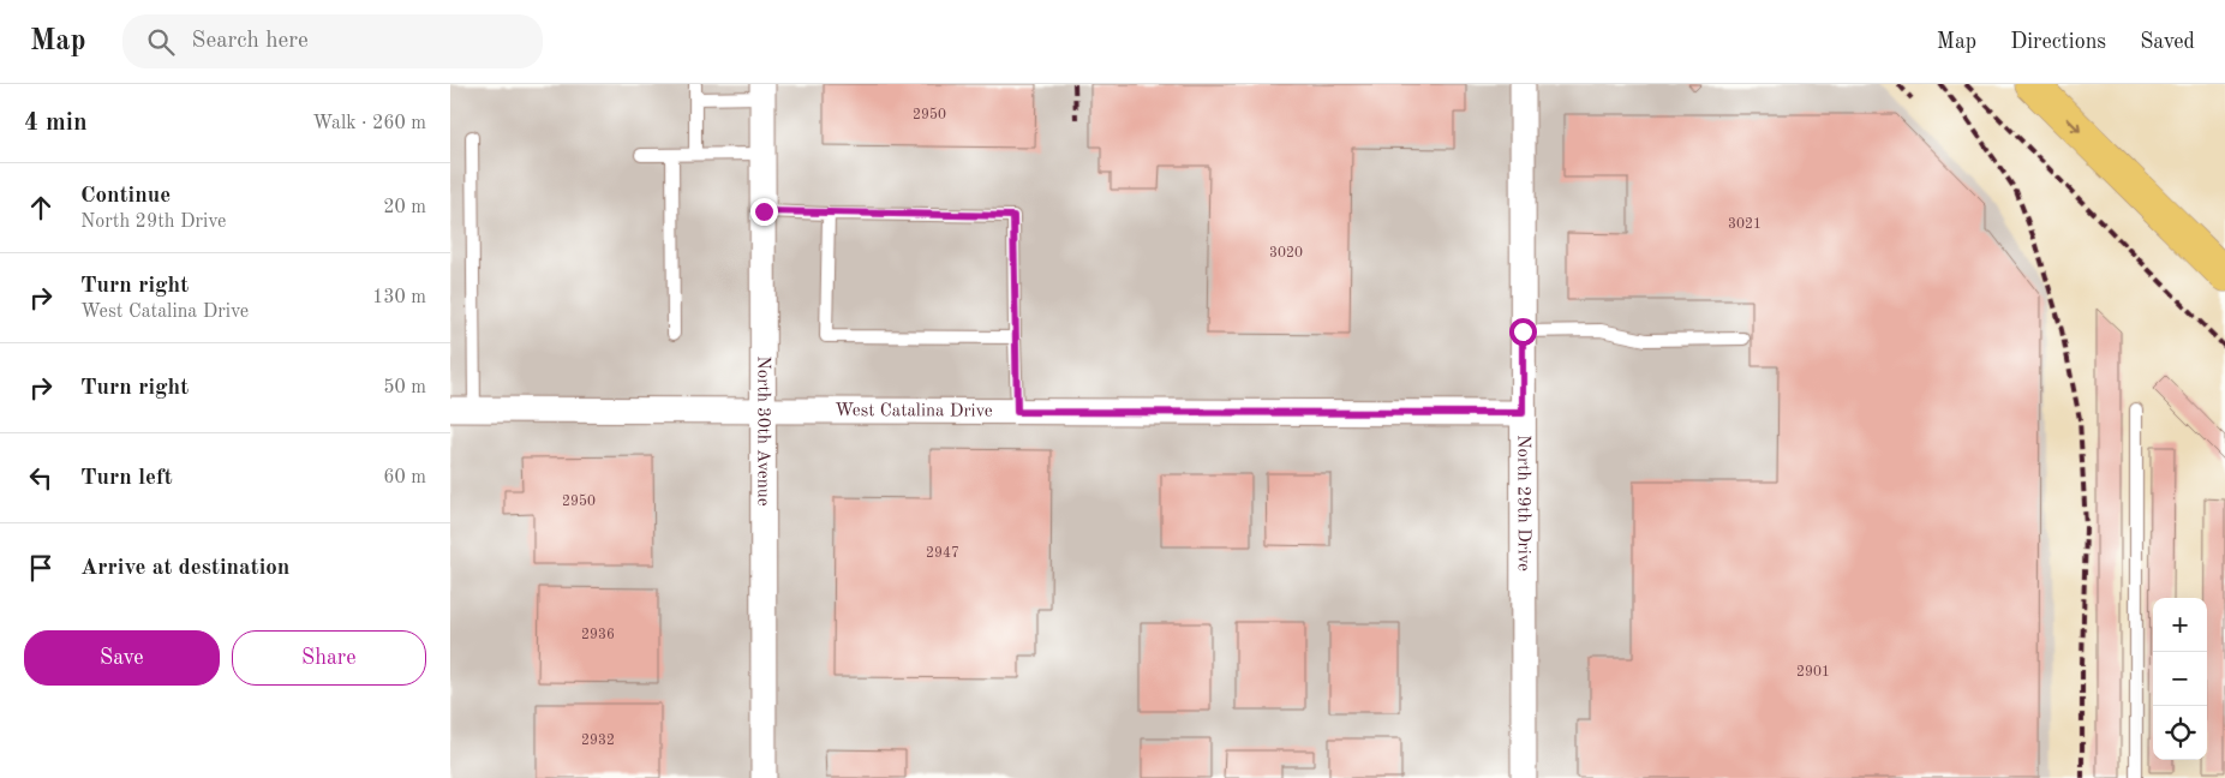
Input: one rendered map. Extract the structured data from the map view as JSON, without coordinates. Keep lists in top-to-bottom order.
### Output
{
  "streets": {
    "street": ["West Catalina Drive", "North 30th Avenue", "North 29th Drive"]
  },
  "crossings": [
    ["West Catalina Drive", "North 30th Avenue"],
    ["West Catalina Drive", "North 29th Drive"]
  ],
  "house_numbers": [
    "2950",
    "3021",
    "3020",
    "2950",
    "2947",
    "2936",
    "2901",
    "2932"
  ],
  "page": {
    "header": "Map",
    "search": "Search here",
    "nav": ["Map", "Directions", "Saved"],
    "heading": ["4 min", "Walk · 260 m"],
    "list": [
      ["Continue", "North 29th Drive", "20 m"],
      ["Turn right", "West Catalina Drive", "130 m"],
      ["Turn right", "50 m"],
      ["Turn left", "60 m"],
      "Arrive at destination"
    ],
    "map_buttons": ["+", "−"],
    "buttons": ["Save", "Share"]
  }
}
